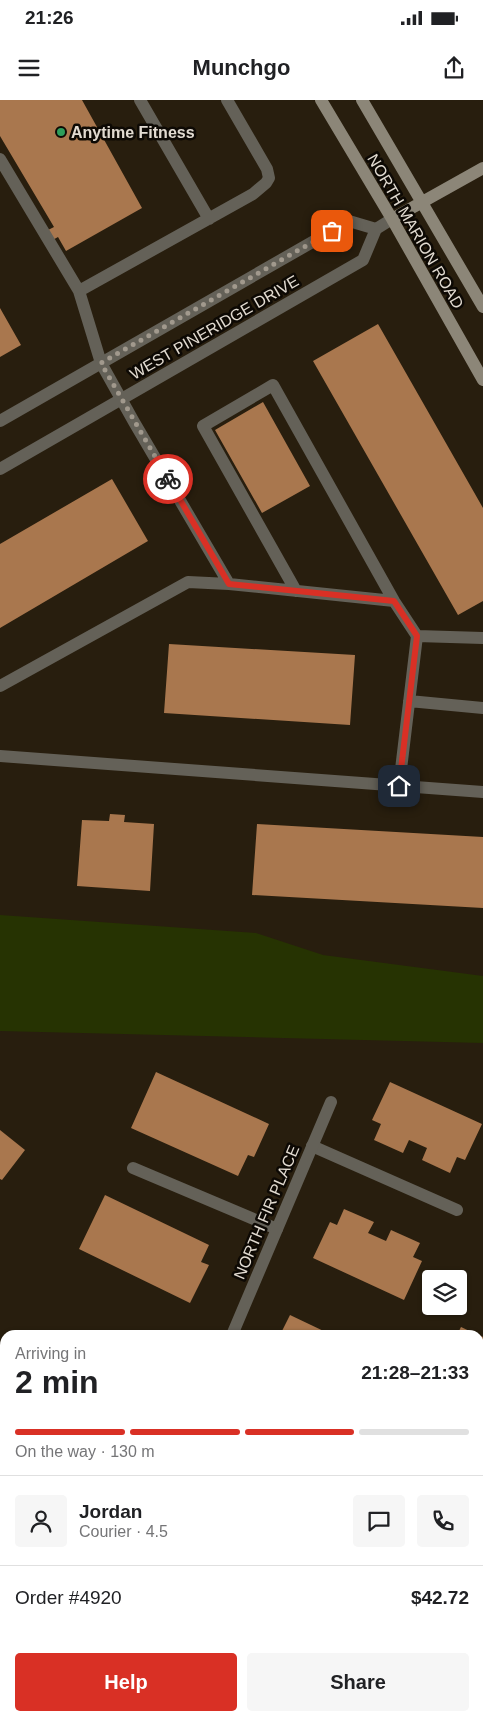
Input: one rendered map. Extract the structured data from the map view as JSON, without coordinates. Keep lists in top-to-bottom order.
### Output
{
  "streets": {
    "main road": ["NORTH MARION ROAD"],
    "street": ["WEST PINERIDGE DRIVE", "NORTH FIR PLACE"]
  },
  "places": ["Anytime Fitness"],
  "page": {
    "status": "21:26",
    "header": "Munchgo",
    "heading": ["2 min", "Arriving in", "21:28–21:33"],
    "panel": [
      "Jordan",
      "Courier · 4.5",
      "Order #4920",
      "$42.72"
    ],
    "bar": "On the way · 130 m",
    "buttons": ["Help", "Share"]
  }
}
